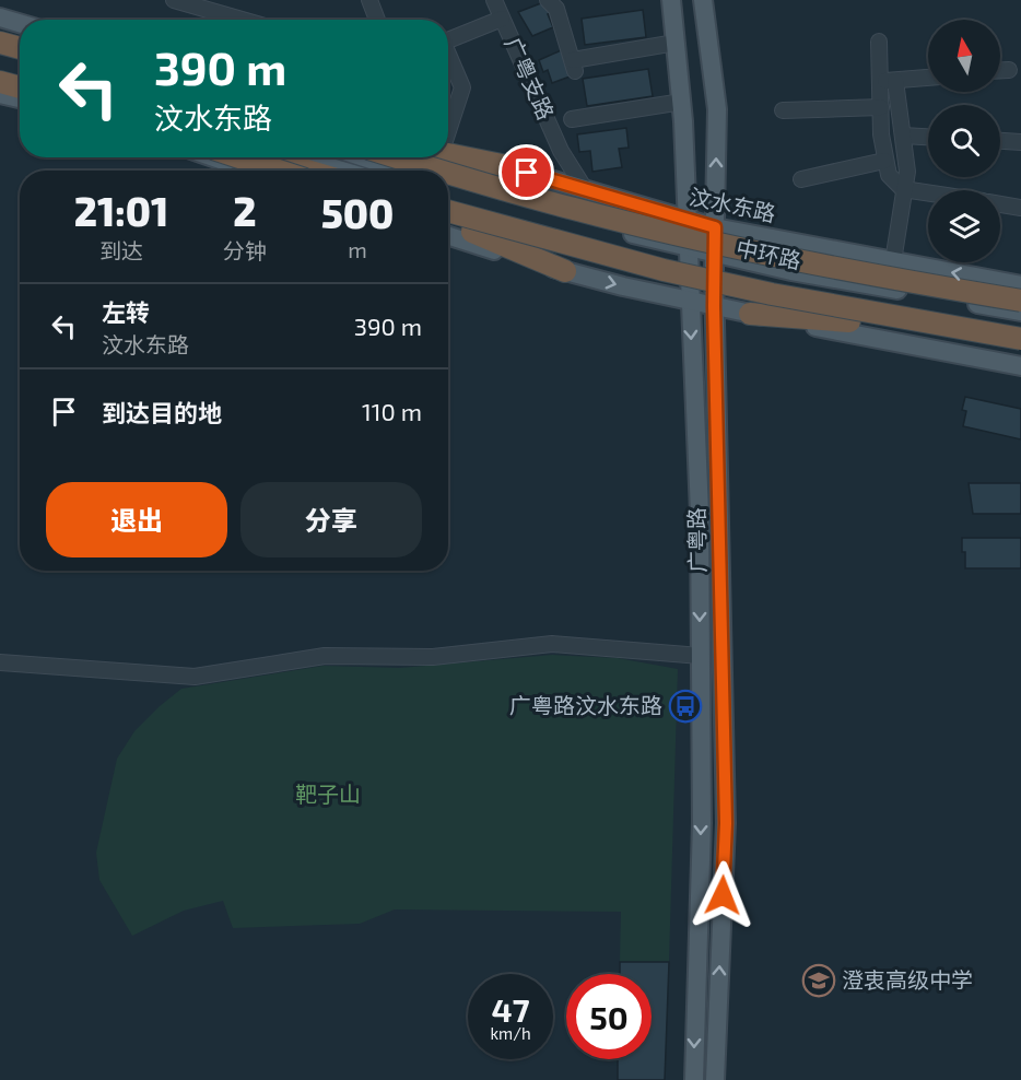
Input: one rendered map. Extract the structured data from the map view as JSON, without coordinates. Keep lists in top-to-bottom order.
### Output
{
  "streets": {
    "highway": ["中环路"],
    "main road": ["汶水东路", "广粤路"],
    "street": ["广粤支路"]
  },
  "crossings": [
    ["广粤支路", "汶水东路"],
    ["汶水东路", "中环路"],
    ["汶水东路", "广粤路"]
  ],
  "parks": ["靶子山"],
  "places": {
    "bus stop": ["广粤路汶水东路"],
    "school or university": ["澄衷高级中学"]
  },
  "north": "top",
  "page": {
    "turn": ["390 m", "汶水东路"],
    "eta": [
      "21:01",
      "到达",
      "2",
      "分钟",
      "500",
      "m"
    ],
    "list": [
      {
        "name": "左转",
        "note": "汶水东路",
        "value": "390 m"
      },
      {
        "name": "到达目的地",
        "value": "110 m"
      }
    ],
    "buttons": ["退出", "分享"],
    "speed": "47 km/h",
    "limit": "50"
  }
}
